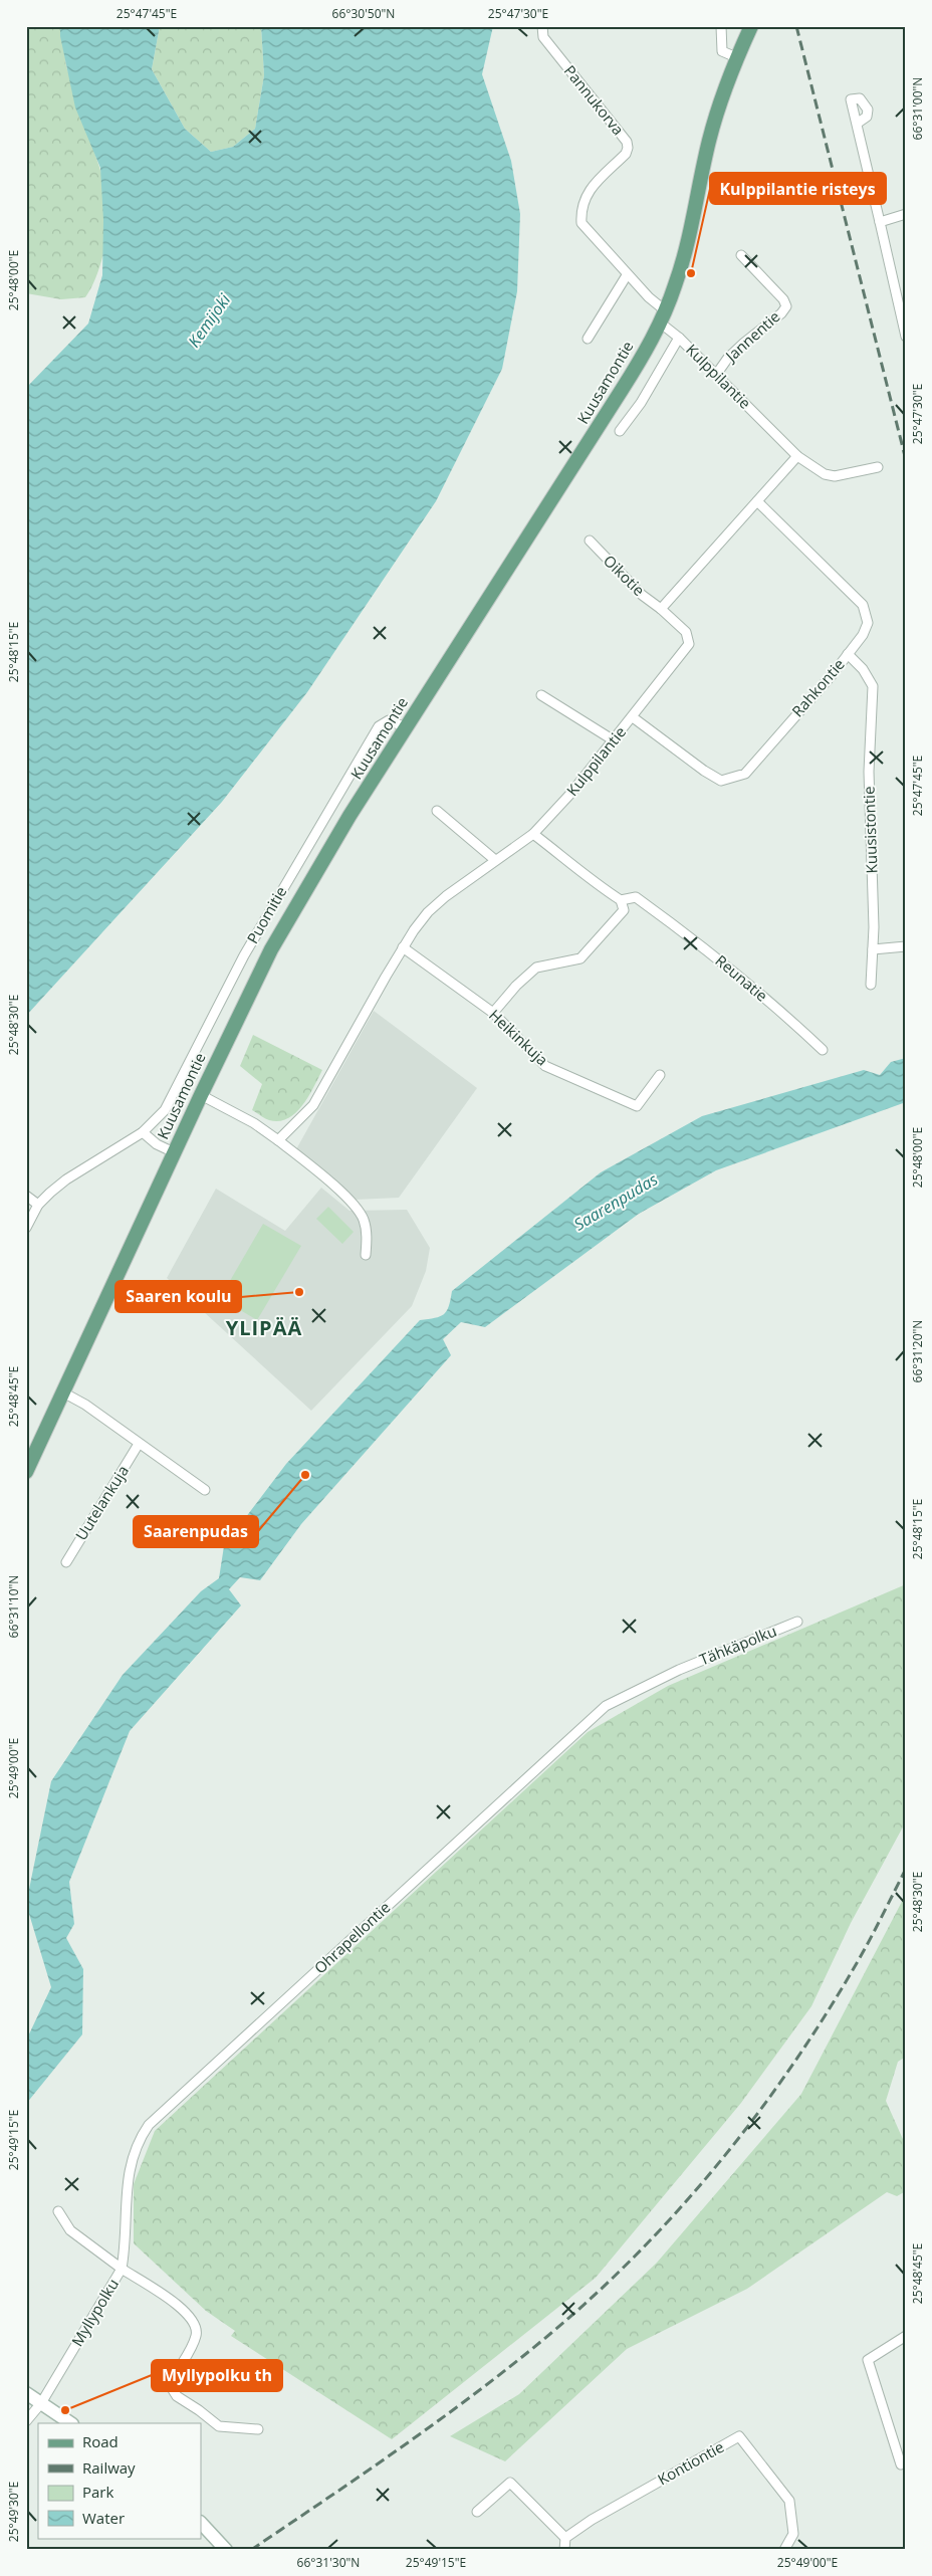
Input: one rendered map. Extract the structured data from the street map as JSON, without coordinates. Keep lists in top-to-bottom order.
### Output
{
  "streets": {
    "main road": ["Kuusamontie"],
    "street": [
      "Pannukorva",
      "Jannentie",
      "Kulppilantie",
      "Oikotie",
      "Rahkontie",
      "Kuusistontie",
      "Puomitie",
      "Reunatie",
      "Heikinkuja",
      "Uutelankuja",
      "Tähkäpolku",
      "Ohrapellontie",
      "Myllypolku",
      "Kontiontie"
    ]
  },
  "crossings": [
    ["Pannukorva", "Kulppilantie"],
    ["Pannukorva", "Kuusamontie"],
    ["Jannentie", "Kulppilantie"],
    ["Kulppilantie", "Kuusamontie"],
    ["Kulppilantie", "Oikotie"],
    ["Kulppilantie", "Rahkontie"],
    ["Kulppilantie", "Reunatie"],
    ["Kulppilantie", "Heikinkuja"],
    ["Kuusamontie", "Puomitie"],
    ["Rahkontie", "Kuusistontie"],
    ["Tähkäpolku", "Ohrapellontie"],
    ["Ohrapellontie", "Myllypolku"]
  ],
  "districts": ["YLIPÄÄ"],
  "water": ["Kemijoki", "Saarenpudas"],
  "places": [
    "Kulppilantie risteys",
    "Saaren koulu",
    "Saarenpudas",
    "Myllypolku th"
  ],
  "legend": [
    "Road",
    "Railway",
    "Park",
    "Water"
  ],
  "coordinates": [
    "25°47'45\"E",
    "66°30'50\"N",
    "25°47'30\"E",
    "66°31'00\"N",
    "25°48'00\"E",
    "25°48'15\"E",
    "25°48'30\"E",
    "66°31'20\"N",
    "25°48'45\"E",
    "66°31'10\"N",
    "25°49'00\"E",
    "25°49'15\"E",
    "25°49'30\"E",
    "66°31'30\"N"
  ]
}
